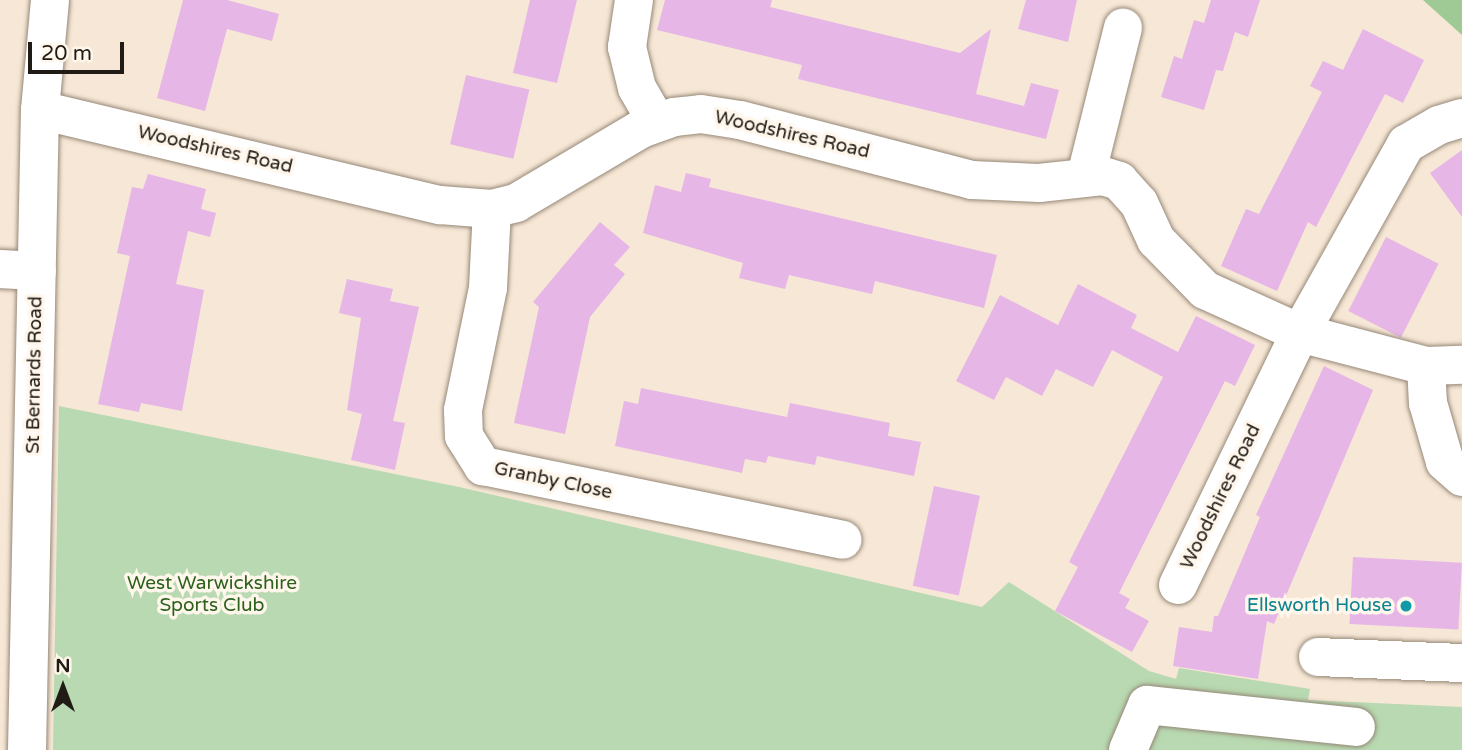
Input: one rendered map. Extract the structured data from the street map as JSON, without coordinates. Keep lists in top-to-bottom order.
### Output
{
  "streets": {
    "street": ["Woodshires Road", "St Bernards Road", "Granby Close"]
  },
  "crossings": [
    ["Woodshires Road", "St Bernards Road"],
    ["Woodshires Road", "Granby Close"]
  ],
  "parks": ["West Warwickshire Sports Club"],
  "places": ["Ellsworth House"],
  "scale_bar": "20 m",
  "north": "top"
}
